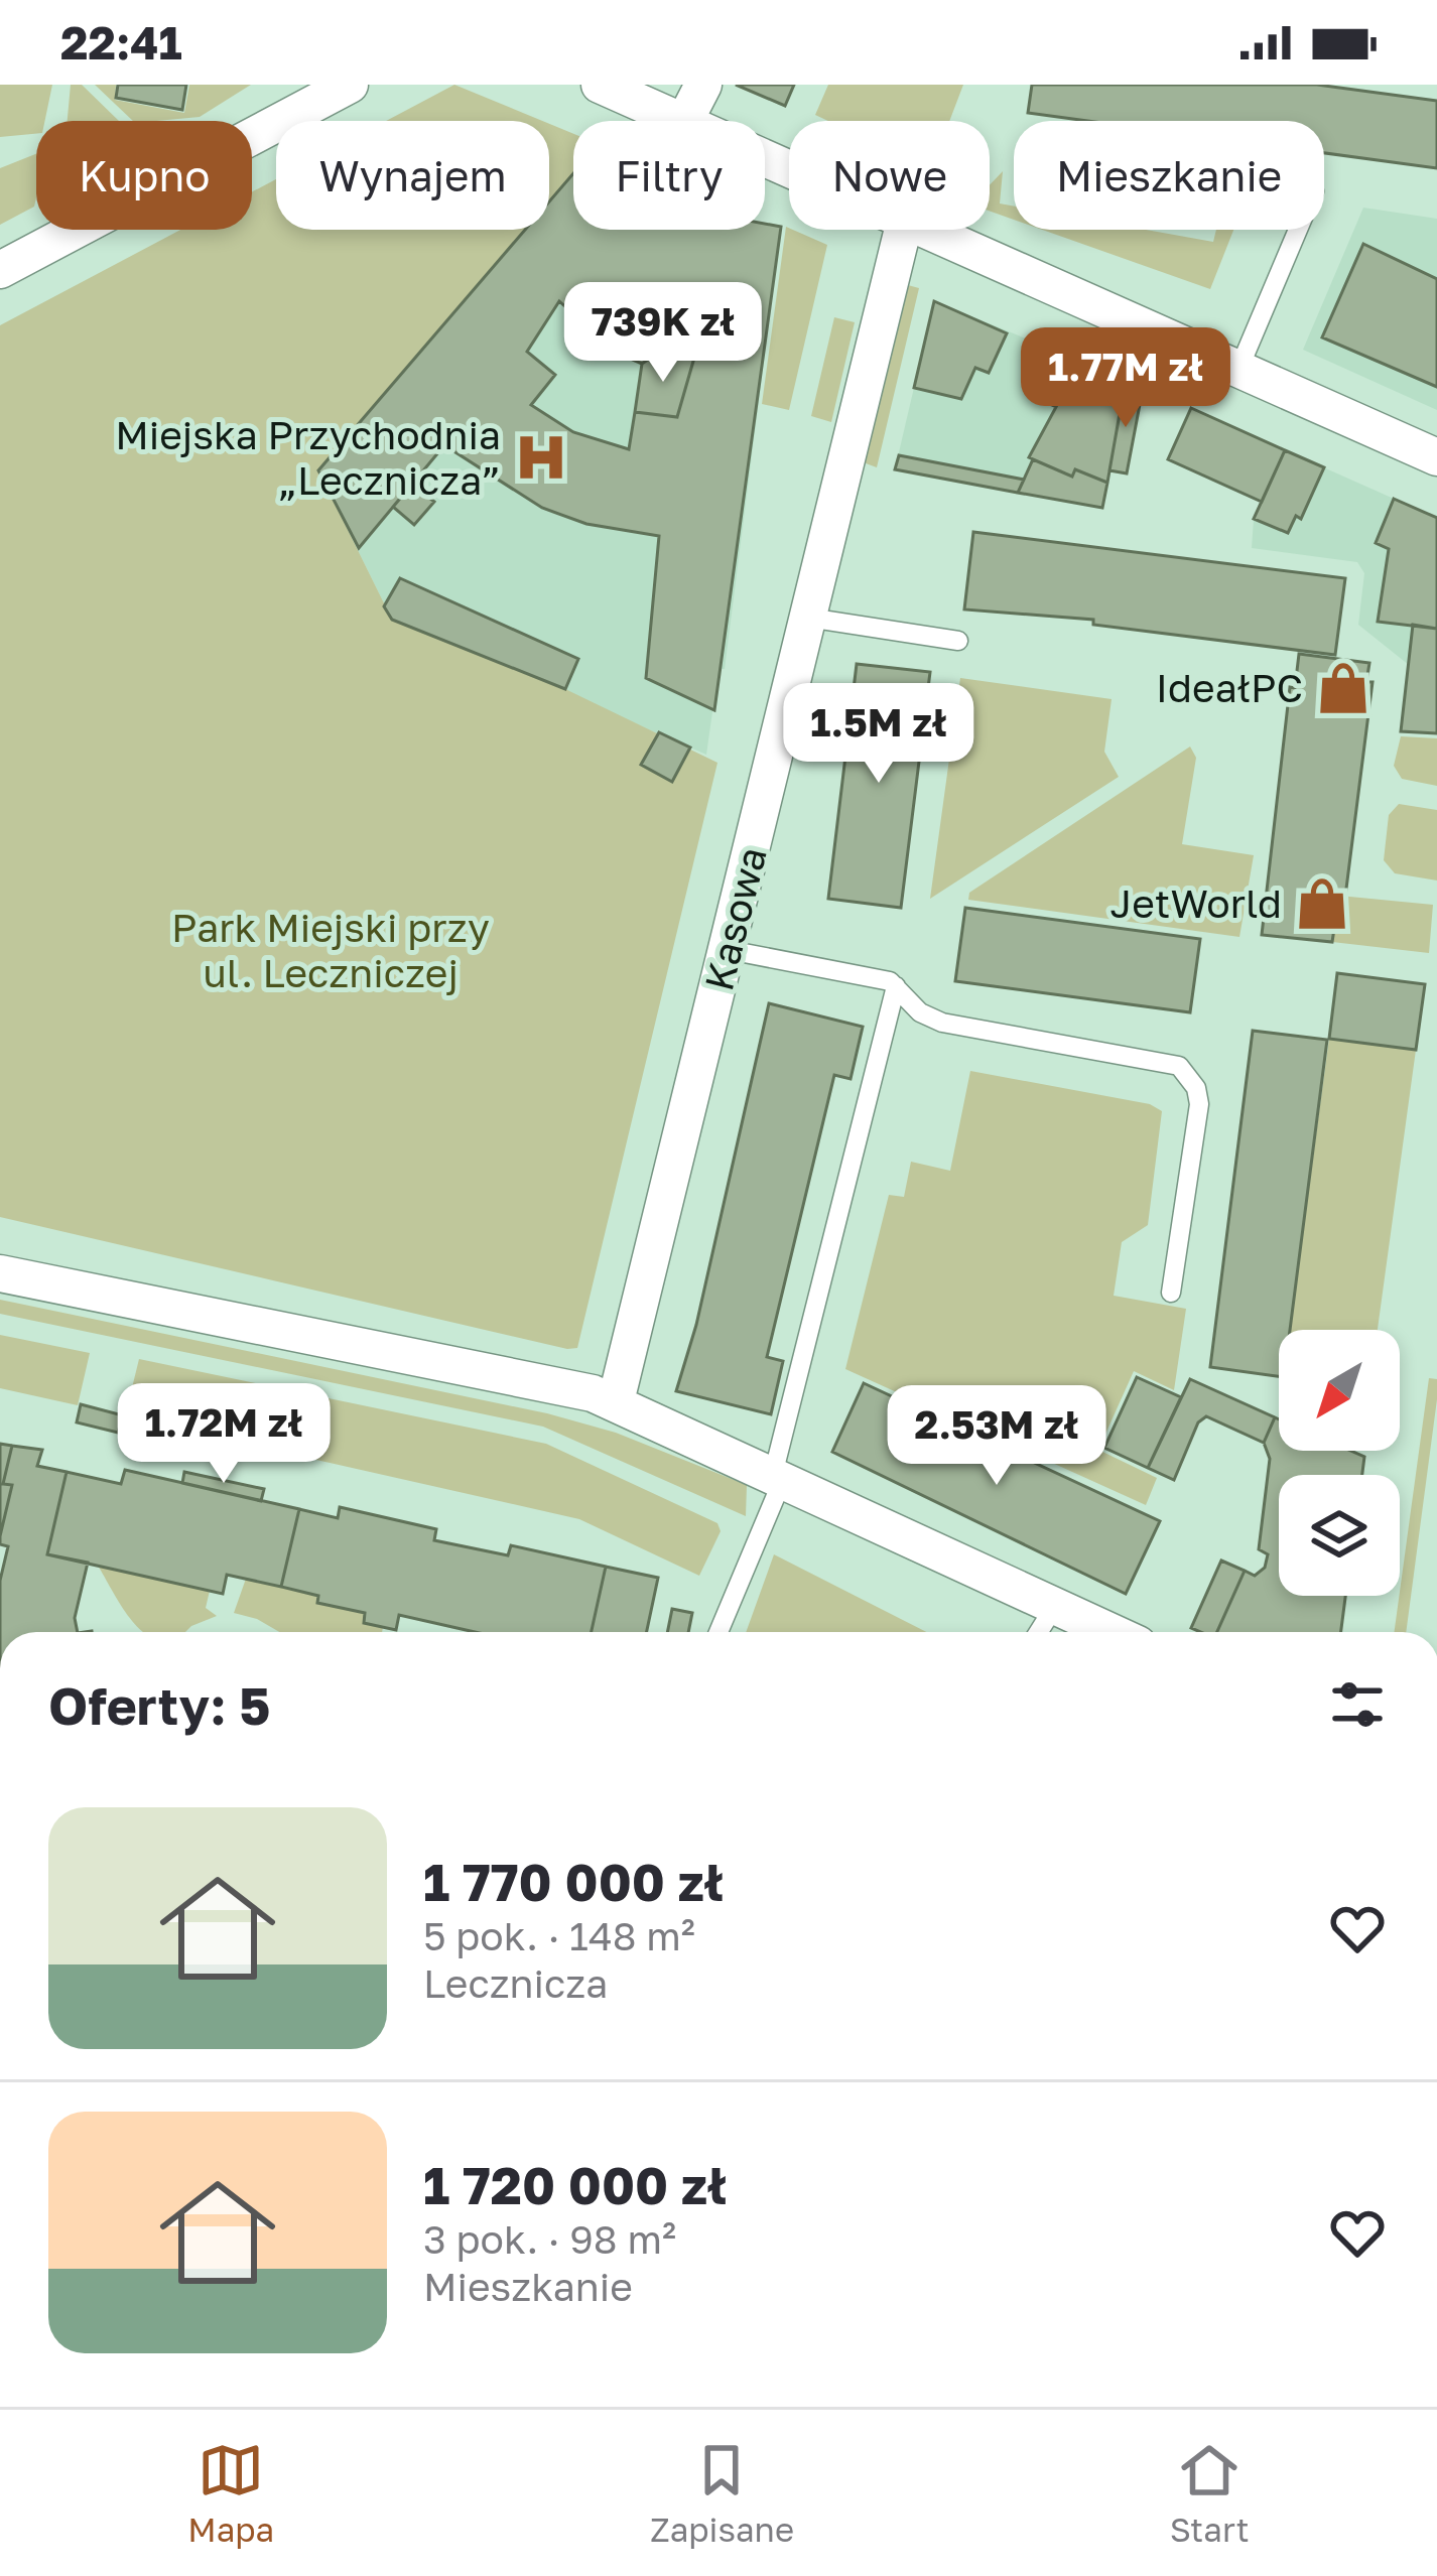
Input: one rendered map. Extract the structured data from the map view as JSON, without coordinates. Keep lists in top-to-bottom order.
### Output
{
  "streets": {
    "street": ["Kasowa"]
  },
  "parks": ["Park Miejski przy ul. Leczniczej"],
  "places": {
    "hospital": ["Miejska Przychodnia „Lecznicza”"],
    "shop": ["IdeałPC", "JetWorld"]
  },
  "north": "bottom left",
  "page": {
    "status": "22:41",
    "chip": [
      "Kupno",
      "Wynajem",
      "Filtry",
      "Nowe",
      "Mieszkanie"
    ],
    "price": [
      "739K zł",
      "1.77M zł",
      "1.5M zł",
      "1.72M zł",
      "2.53M zł"
    ],
    "heading": "Oferty: 5",
    "list": [
      {
        "name": "1 770 000 zł",
        "note": "5 pok. · 148 m² · Lecznicza"
      },
      {
        "name": "1 720 000 zł",
        "note": "3 pok. · 98 m² · Mieszkanie"
      }
    ],
    "tabs": ["Mapa", "Zapisane", "Start"]
  }
}
